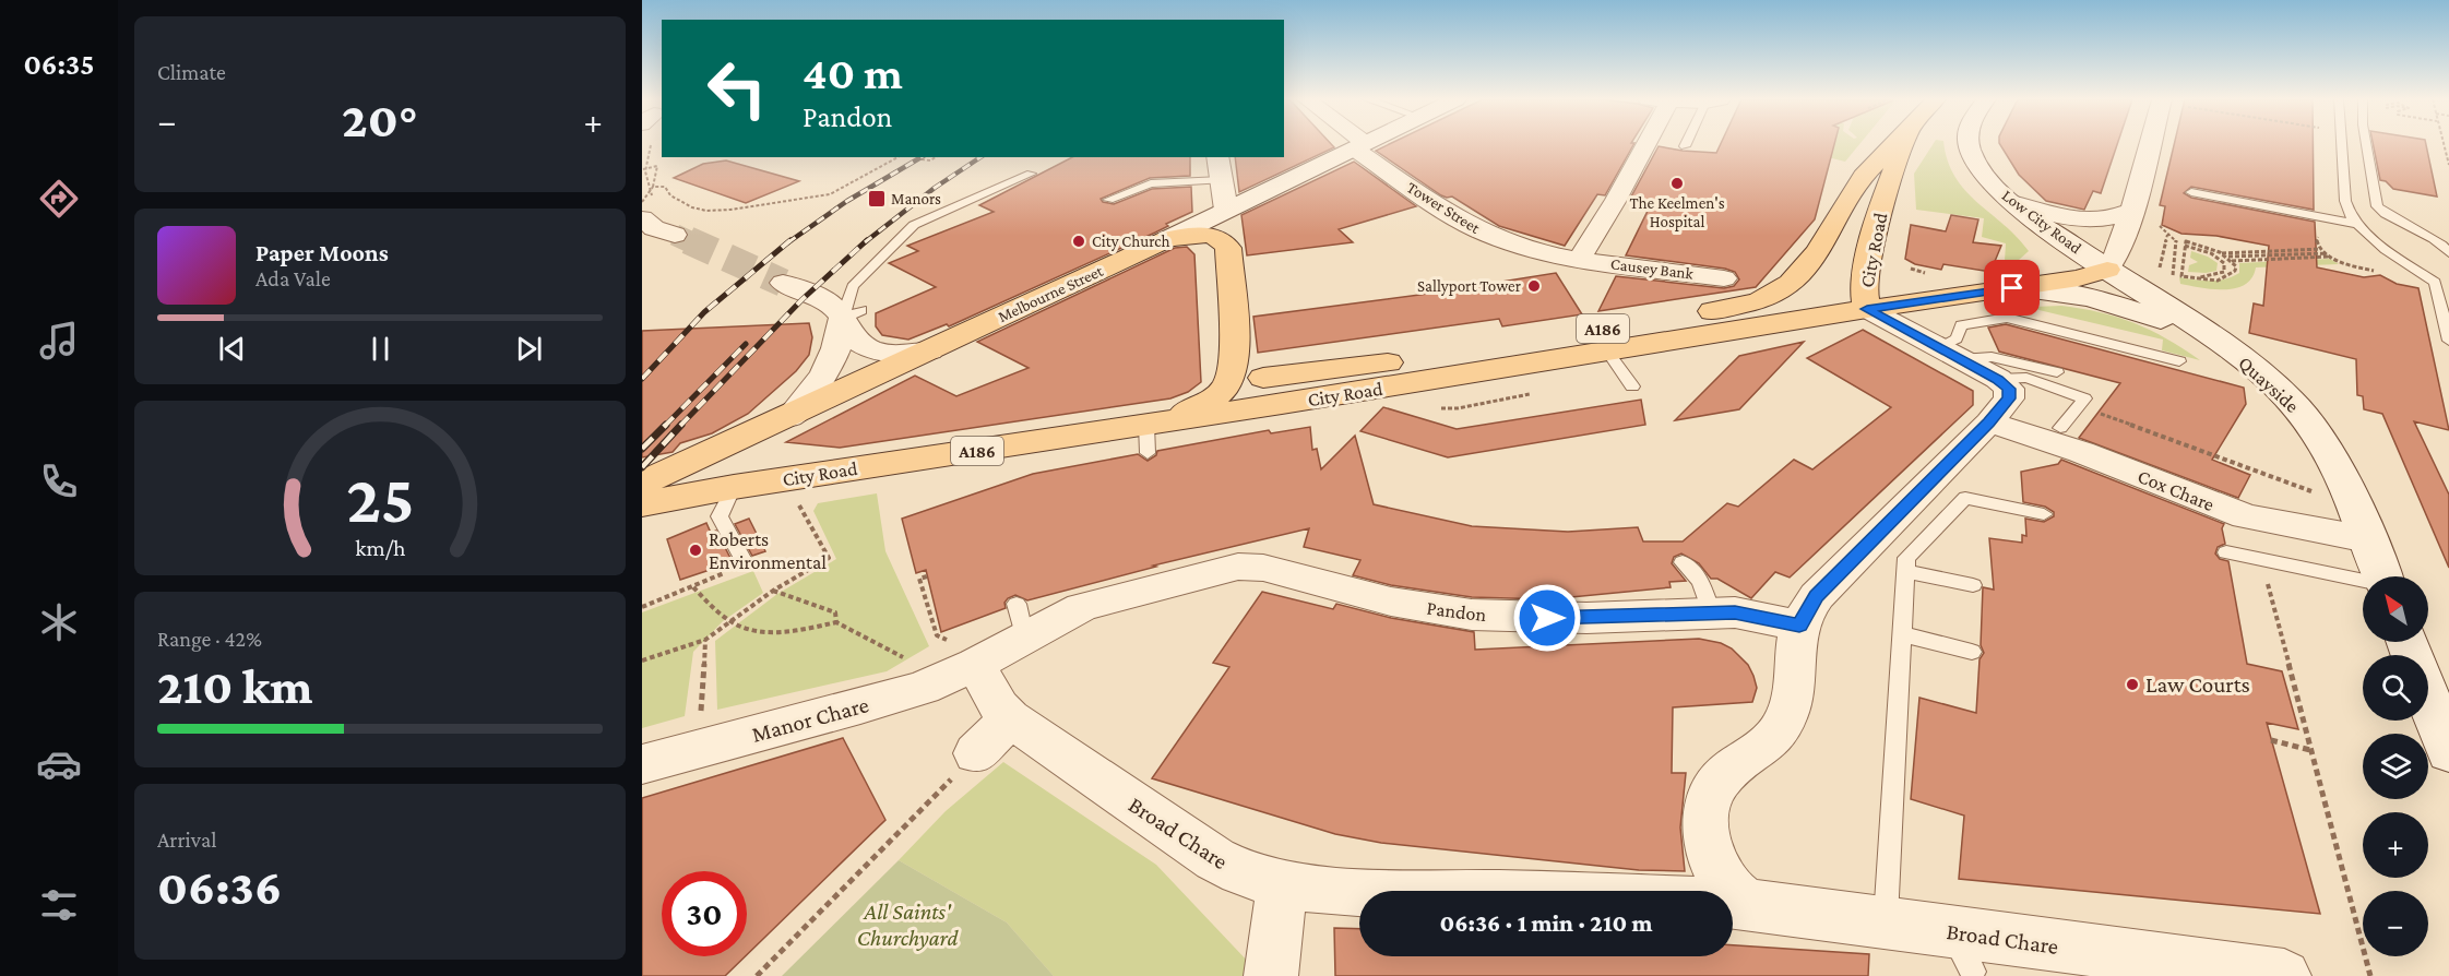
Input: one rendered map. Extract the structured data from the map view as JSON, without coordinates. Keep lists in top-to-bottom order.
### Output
{
  "streets": {
    "main road": [
      "Low City Road",
      "City Road",
      "Melbourne Street",
      "A186",
      "Quayside"
    ],
    "street": [
      "Tower Street",
      "Causey Bank",
      "Cox Chare",
      "Pandon",
      "Manor Chare",
      "Broad Chare"
    ]
  },
  "crossings": [
    ["Tower Street", "Causey Bank"],
    ["Tower Street", "Melbourne Street"],
    ["Low City Road", "A186"],
    ["Low City Road", "Quayside"],
    ["City Road", "A186"],
    ["A186", "Quayside"],
    ["Quayside", "Cox Chare"],
    ["Pandon", "Manor Chare"],
    ["Pandon", "Broad Chare"],
    ["Manor Chare", "Broad Chare"]
  ],
  "parks": ["All Saints' Churchyard"],
  "places": {
    "other": [
      "The Keelmen's Hospital",
      "City Church",
      "Sallyport Tower",
      "Roberts Environmental",
      "Law Courts"
    ],
    "transit": ["Manors"]
  },
  "north": "top left",
  "page": {
    "tabs": "06:35",
    "tile": [
      "Climate",
      ["Range · 42%", "210 km"],
      ["Arrival", "06:36"]
    ],
    "turn": ["40 m", "Pandon"],
    "heat": ["−", "20°", "+"],
    "song": ["Paper Moons", "Ada Vale"],
    "map_buttons": ["+", "−"],
    "limit": "30",
    "trip": "06:36 · 1 min · 210 m",
    "gauge": ["25", "km/h"]
  }
}
